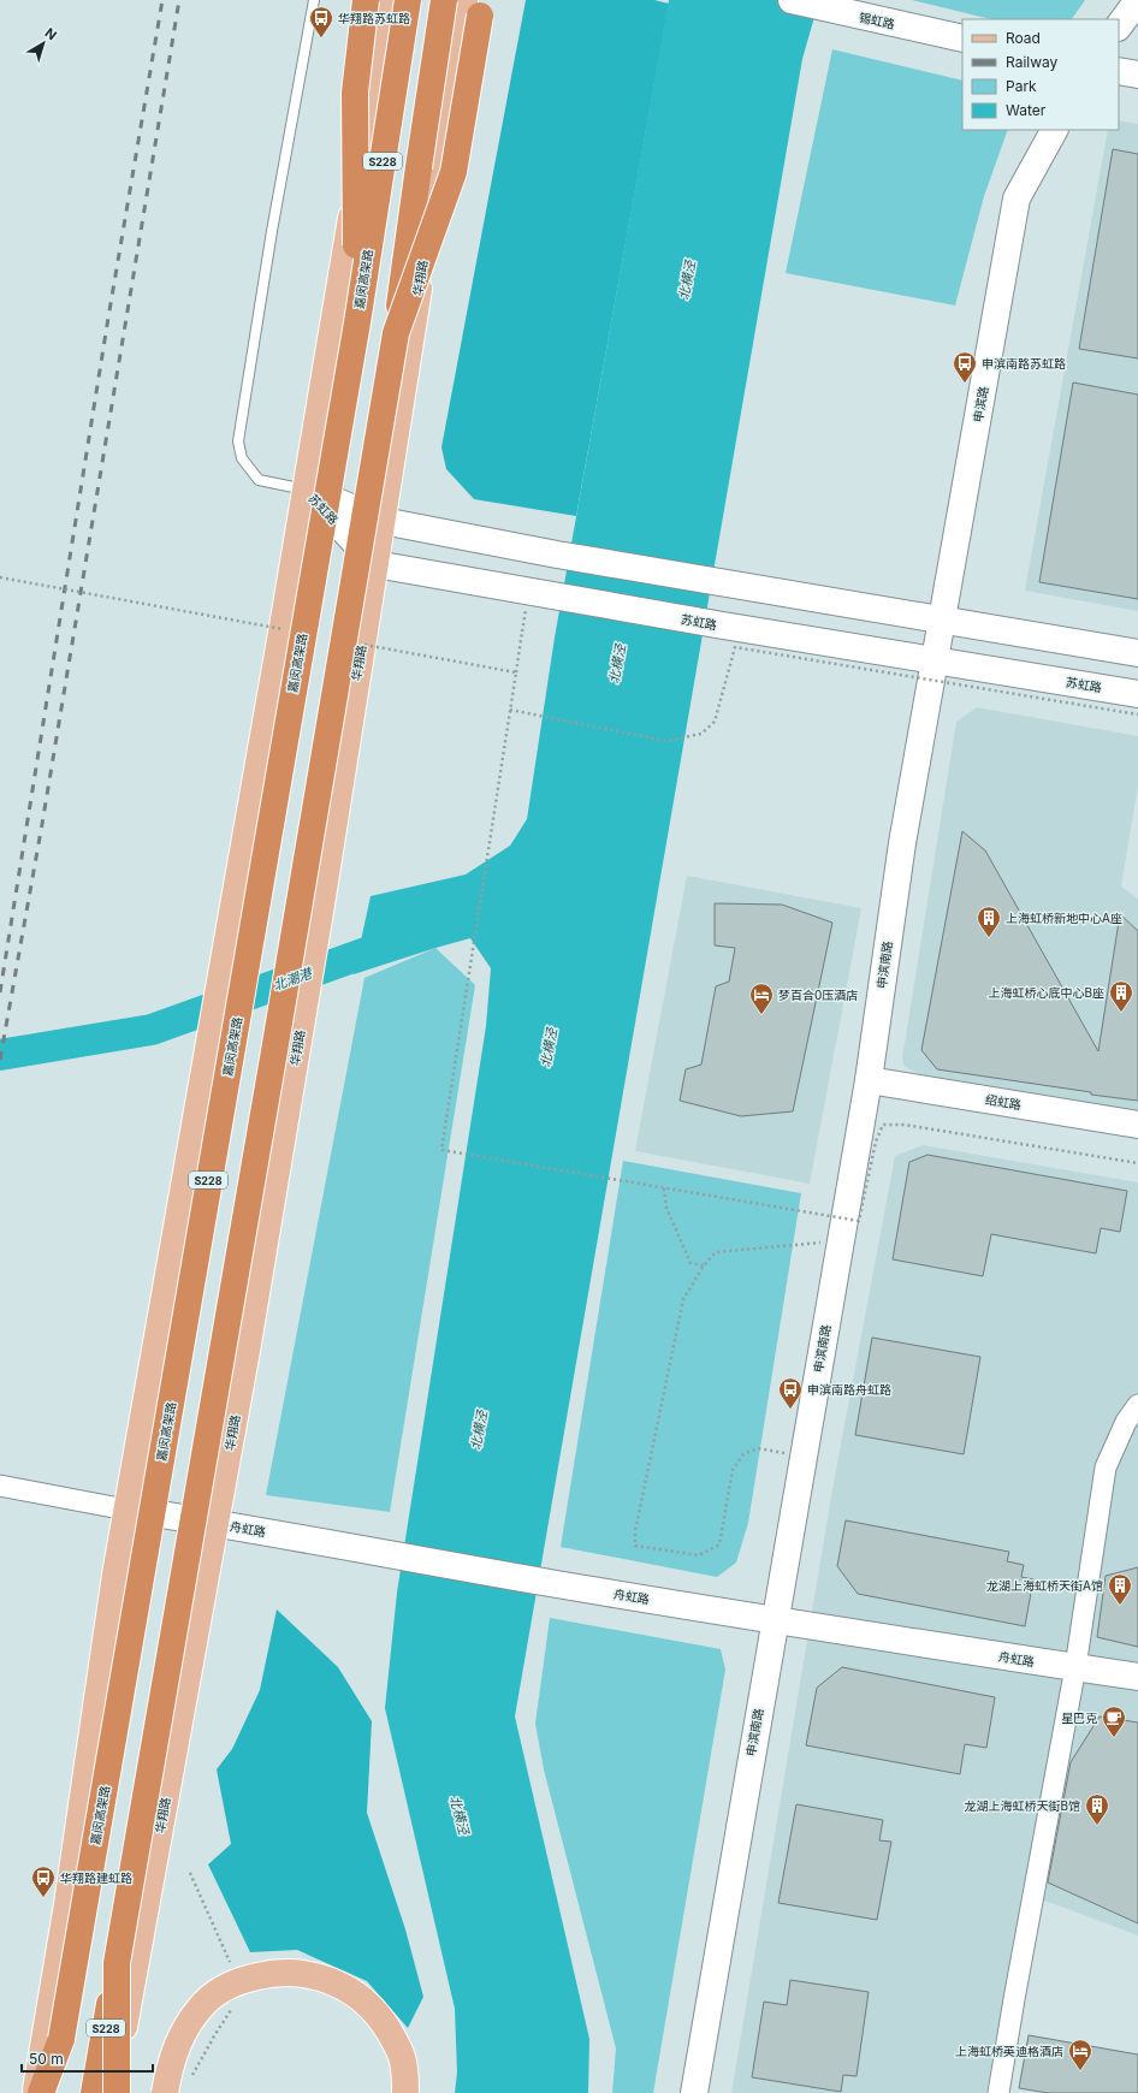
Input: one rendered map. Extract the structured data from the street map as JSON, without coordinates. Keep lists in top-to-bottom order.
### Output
{
  "streets": {
    "highway": ["S228", "嘉闵高架路"],
    "main road": [
      "锡虹路",
      "华翔路",
      "申滨路",
      "苏虹路",
      "申滨南路",
      "绍虹路",
      "舟虹路"
    ]
  },
  "crossings": [
    ["华翔路", "苏虹路"],
    ["华翔路", "舟虹路"],
    ["申滨路", "苏虹路"],
    ["申滨路", "申滨南路"],
    ["苏虹路", "申滨南路"],
    ["申滨南路", "绍虹路"],
    ["申滨南路", "舟虹路"]
  ],
  "water": ["北横泾", "北潮港"],
  "places": {
    "bus stop": [
      "华翔路苏虹路",
      "申滨南路苏虹路",
      "申滨南路舟虹路",
      "华翔路建虹路"
    ],
    "building": [
      "上海虹桥新地中心A座",
      "上海虹桥心底中心B座",
      "龙湖上海虹桥天街A馆",
      "龙湖上海虹桥天街B馆"
    ],
    "hotel": ["梦百合0压酒店", "上海虹桥英迪格酒店"],
    "cafe": ["星巴克"]
  },
  "legend": [
    "Road",
    "Railway",
    "Park",
    "Water"
  ],
  "scale_bar": "50 m",
  "north": "top right"
}
